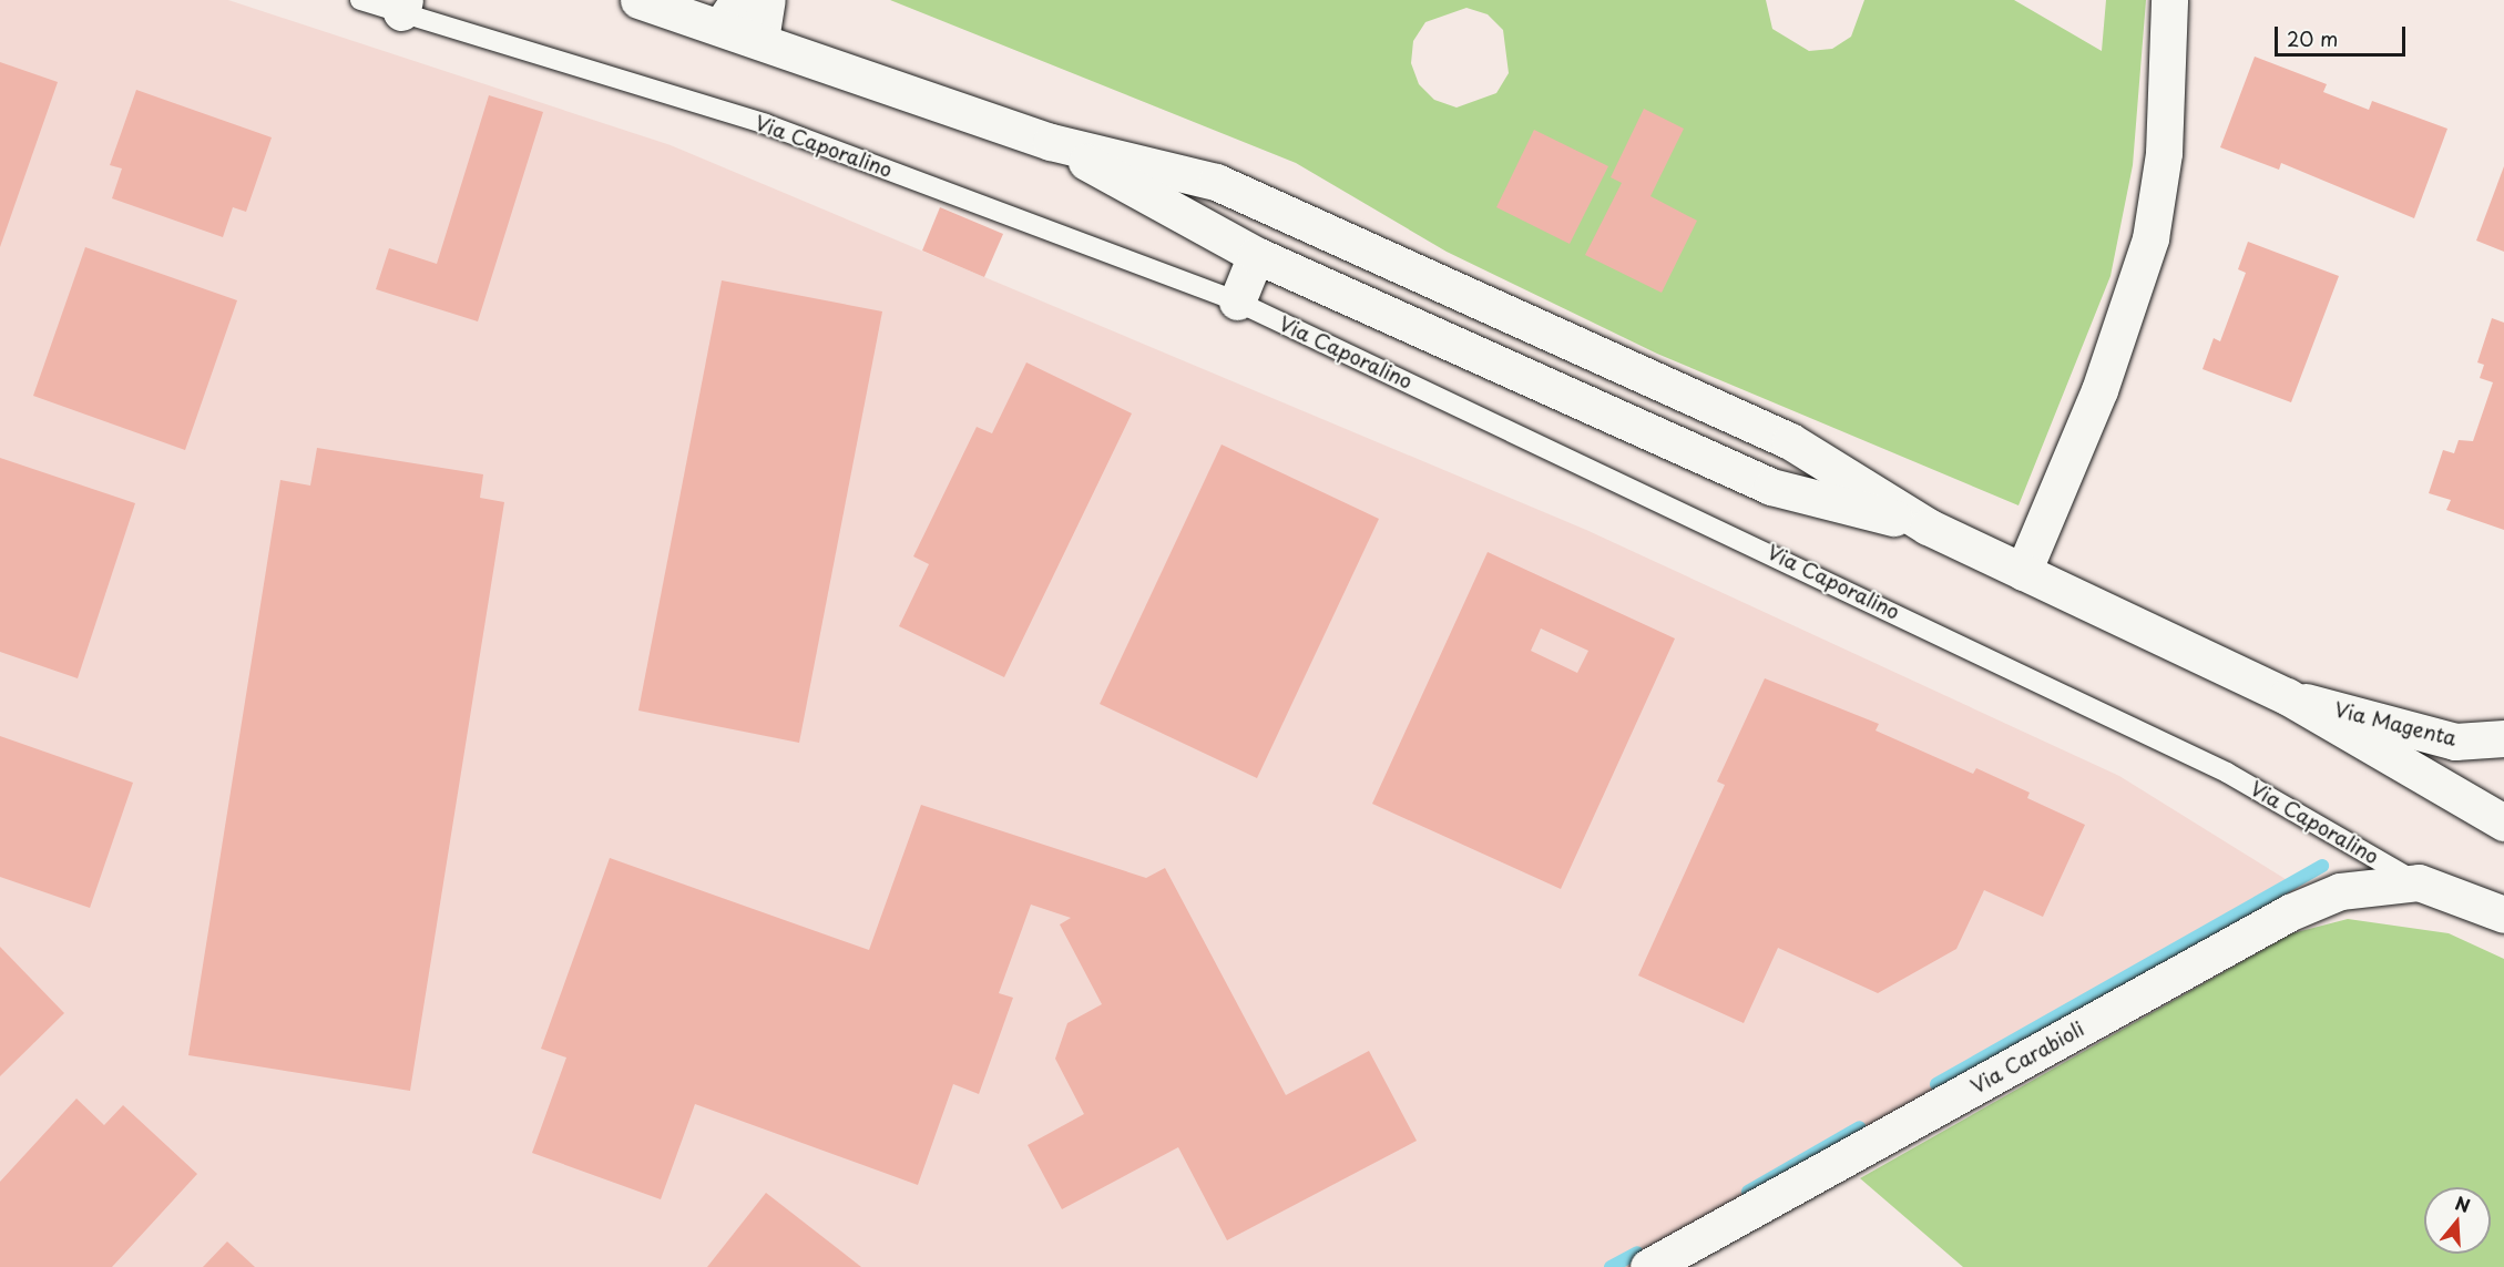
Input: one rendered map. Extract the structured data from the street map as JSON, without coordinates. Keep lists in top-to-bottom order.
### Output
{
  "streets": {
    "street": ["Via Magenta", "Via Carabioli"],
    "lane": ["Via Caporalino"]
  },
  "crossings": [
    ["Via Caporalino", "Via Carabioli"]
  ],
  "scale_bar": "20 m",
  "north": "top"
}
